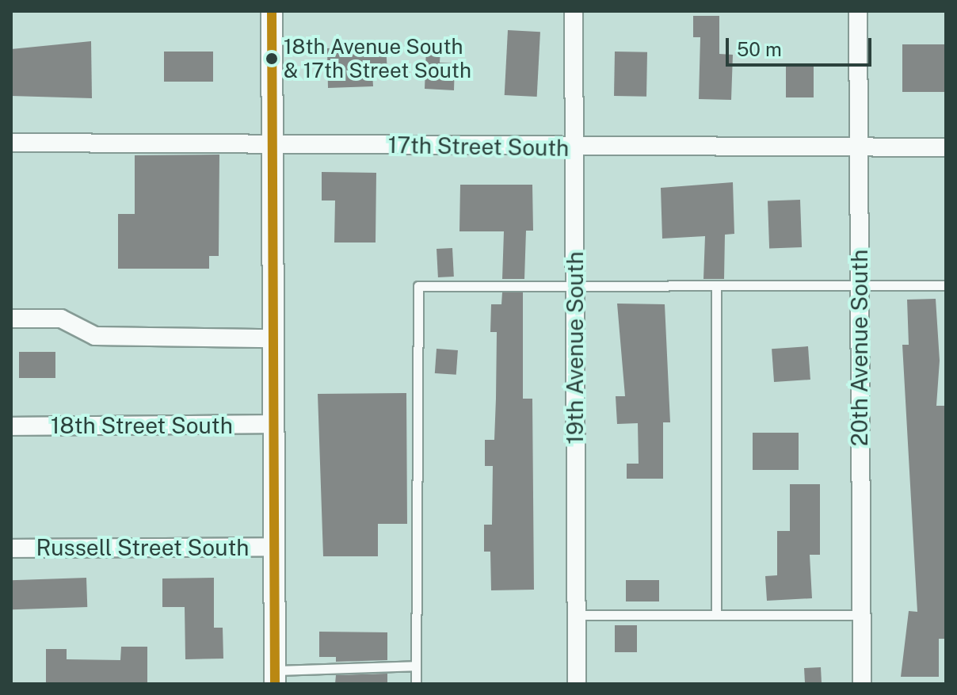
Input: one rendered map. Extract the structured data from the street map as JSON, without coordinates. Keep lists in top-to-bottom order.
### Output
{
  "streets": {
    "street": [
      "17th Street South",
      "19th Avenue South",
      "20th Avenue South",
      "18th Street South",
      "Russell Street South"
    ]
  },
  "crossings": [
    ["17th Street South", "19th Avenue South"],
    ["17th Street South", "20th Avenue South"]
  ],
  "places": ["18th Avenue South & 17th Street South"],
  "scale_bar": "50 m"
}
